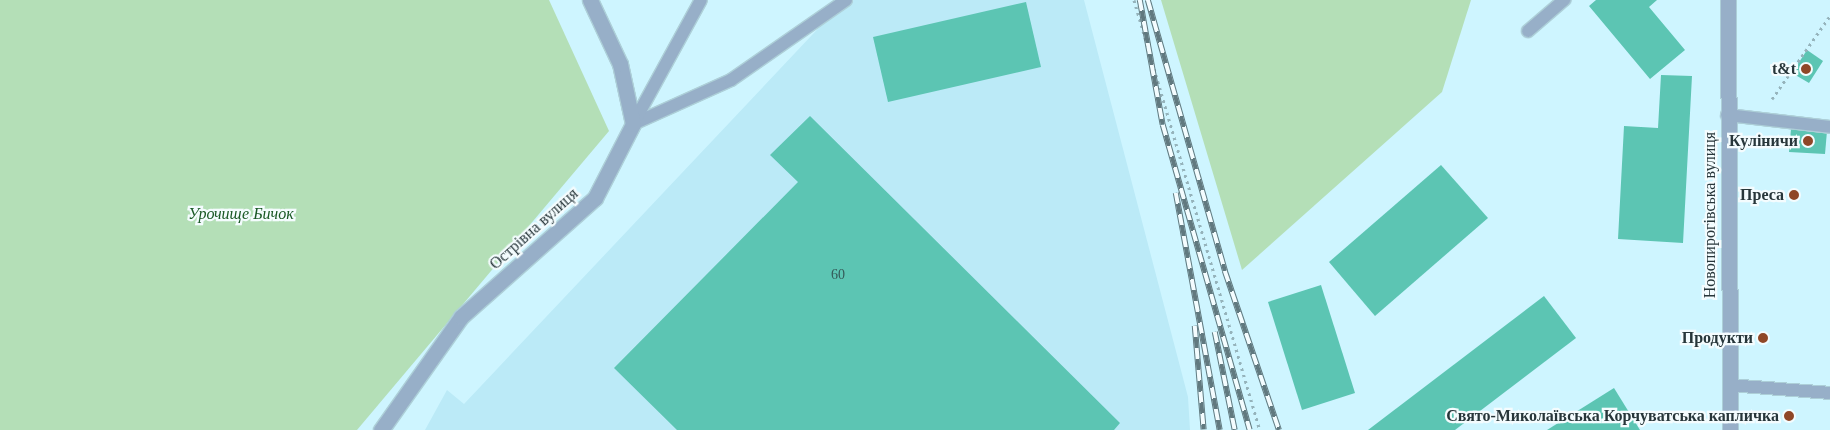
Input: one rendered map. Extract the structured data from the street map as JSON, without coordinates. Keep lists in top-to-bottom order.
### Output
{
  "streets": {
    "street": ["Новопирогівська вулиця", "Острівна вулиця"]
  },
  "parks": ["Урочище Бичок"],
  "places": [
    "t&t",
    "Куліничи",
    "Преса",
    "Продукти",
    "Свято-Миколаївська Корчуватська капличка"
  ],
  "house_numbers": ["60"]
}
